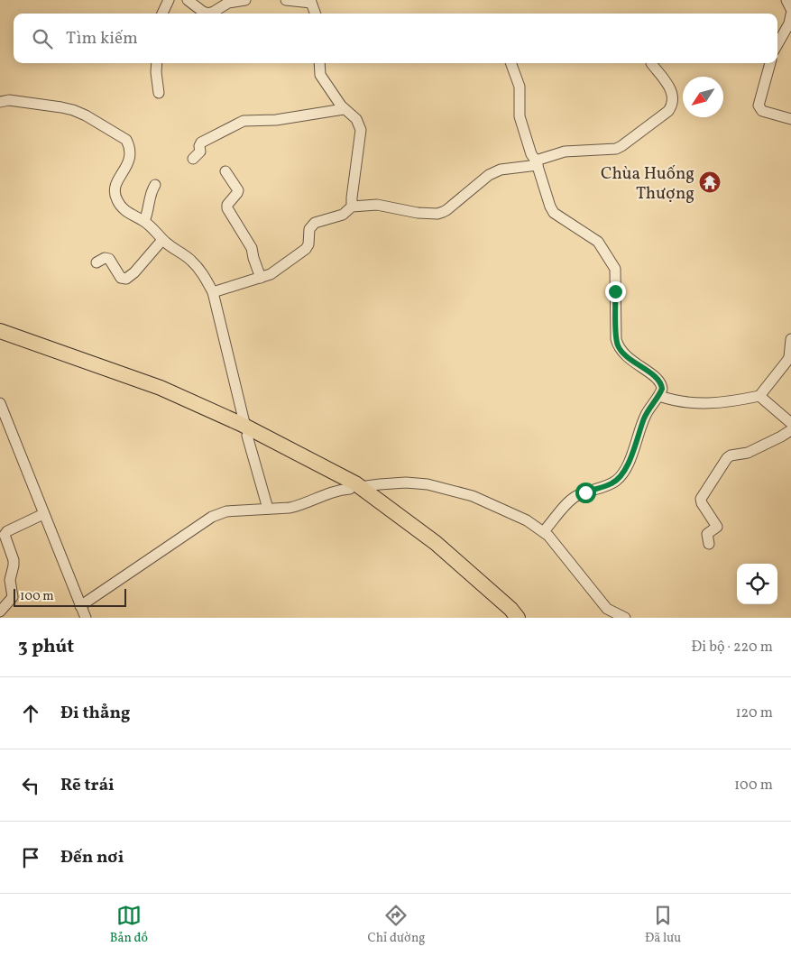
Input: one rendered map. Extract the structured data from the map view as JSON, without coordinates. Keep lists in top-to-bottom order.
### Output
{
  "places": {
    "temple": ["Chùa Huống Thượng"]
  },
  "scale_bar": "100 m",
  "north": "bottom left",
  "page": {
    "search": "Tìm kiếm",
    "scale": "100 m",
    "heading": ["3 phút", "Đi bộ · 220 m"],
    "list": [
      ["Đi thẳng", "120 m"],
      ["Rẽ trái", "100 m"],
      "Đến nơi"
    ],
    "nav": ["Bản đồ", "Chỉ đường", "Đã lưu"]
  }
}
